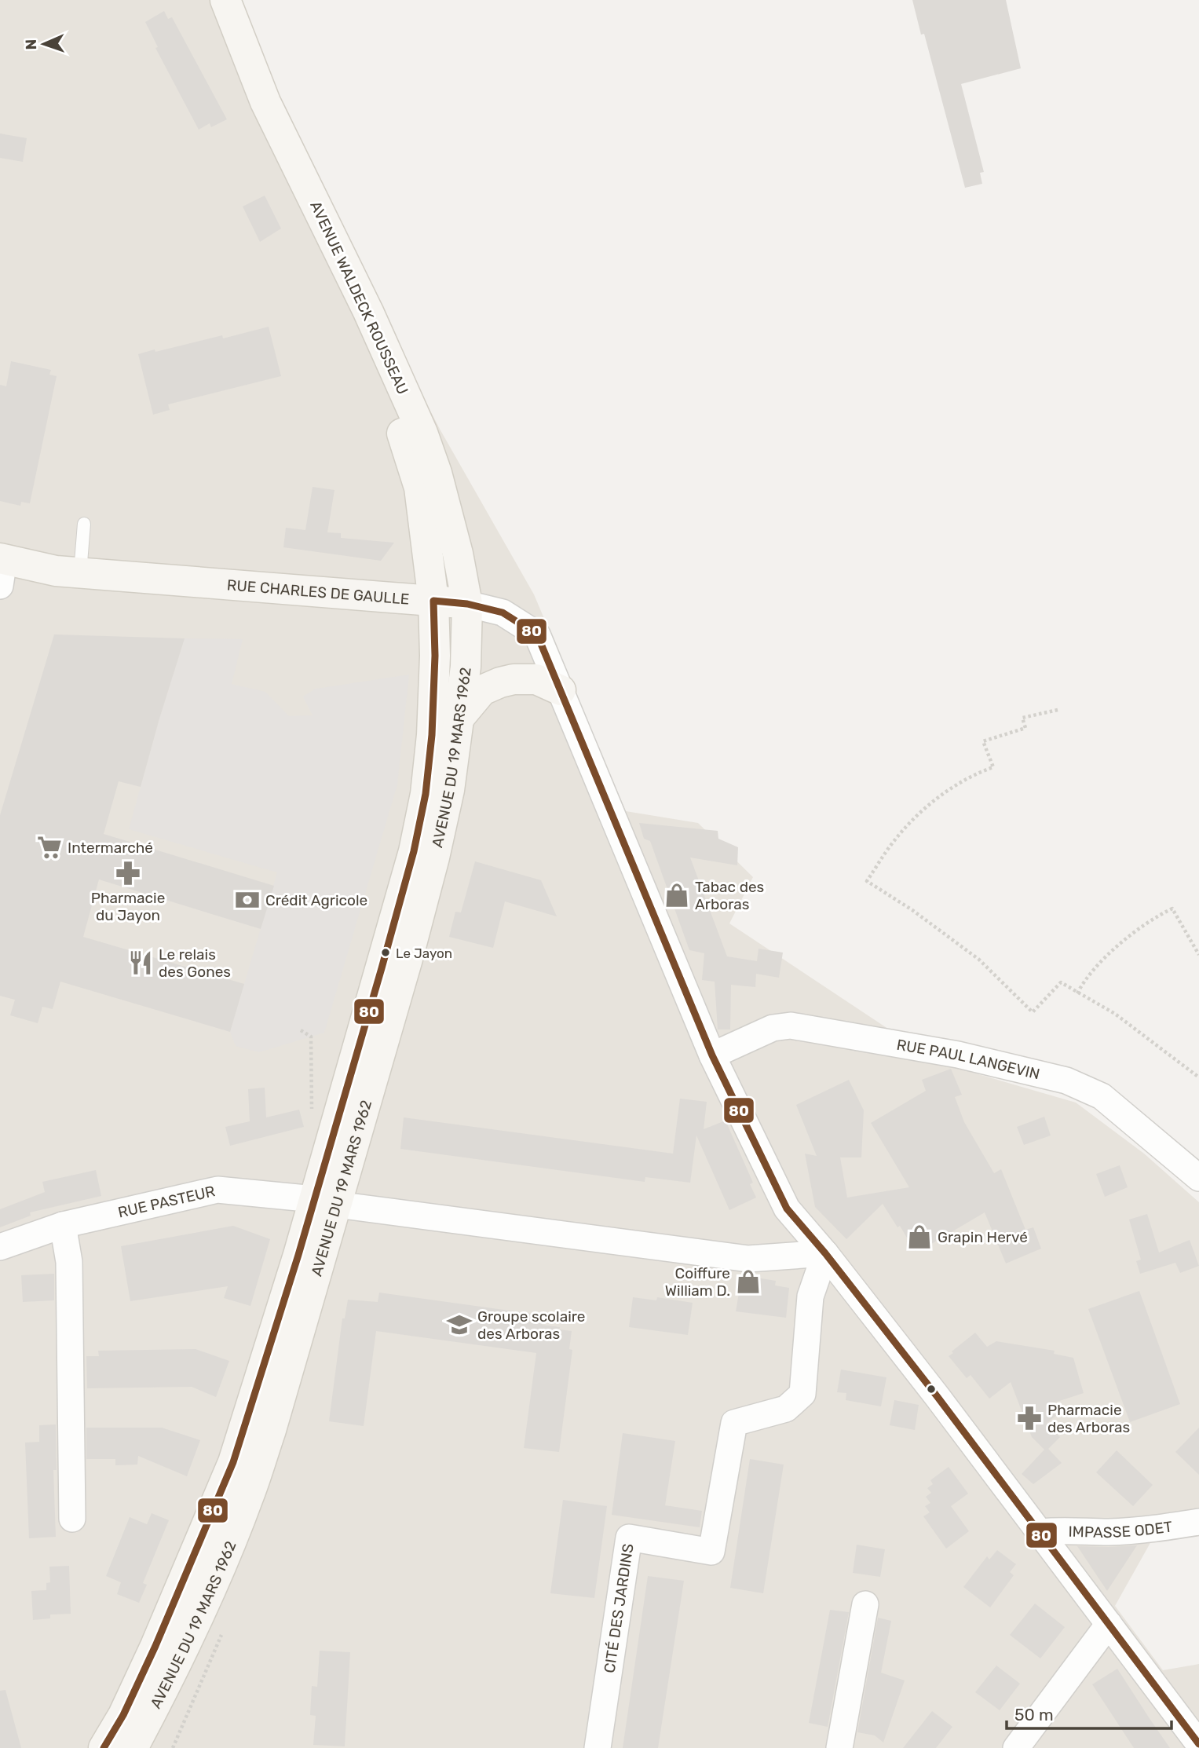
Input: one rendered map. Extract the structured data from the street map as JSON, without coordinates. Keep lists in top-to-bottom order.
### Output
{
  "streets": {
    "main road": ["AVENUE WALDECK ROUSSEAU", "RUE CHARLES DE GAULLE", "AVENUE DU 19 MARS 1962"],
    "street": [
      "RUE PAUL LANGEVIN",
      "RUE PASTEUR",
      "IMPASSE ODET",
      "CITÉ DES JARDINS"
    ]
  },
  "crossings": [
    ["AVENUE WALDECK ROUSSEAU", "RUE CHARLES DE GAULLE"],
    ["AVENUE WALDECK ROUSSEAU", "AVENUE DU 19 MARS 1962"],
    ["RUE CHARLES DE GAULLE", "AVENUE DU 19 MARS 1962"],
    ["RUE CHARLES DE GAULLE", "RUE PAUL LANGEVIN"],
    ["RUE CHARLES DE GAULLE", "RUE PASTEUR"],
    ["RUE CHARLES DE GAULLE", "IMPASSE ODET"],
    ["RUE CHARLES DE GAULLE", "CITÉ DES JARDINS"],
    ["AVENUE DU 19 MARS 1962", "RUE PASTEUR"],
    ["RUE PASTEUR", "CITÉ DES JARDINS"]
  ],
  "places": {
    "supermarket": ["Intermarché"],
    "pharmacy": ["Pharmacie du Jayon", "Pharmacie des Arboras"],
    "shop": ["Tabac des Arboras", "Grapin Hervé", "Coiffure William D."],
    "bank": ["Crédit Agricole"],
    "other": ["Le Jayon"],
    "restaurant": ["Le relais des Gones"],
    "school or university": ["Groupe scolaire des Arboras"]
  },
  "lines": ["transit line 80"],
  "scale_bar": "50 m",
  "north": "left"
}
